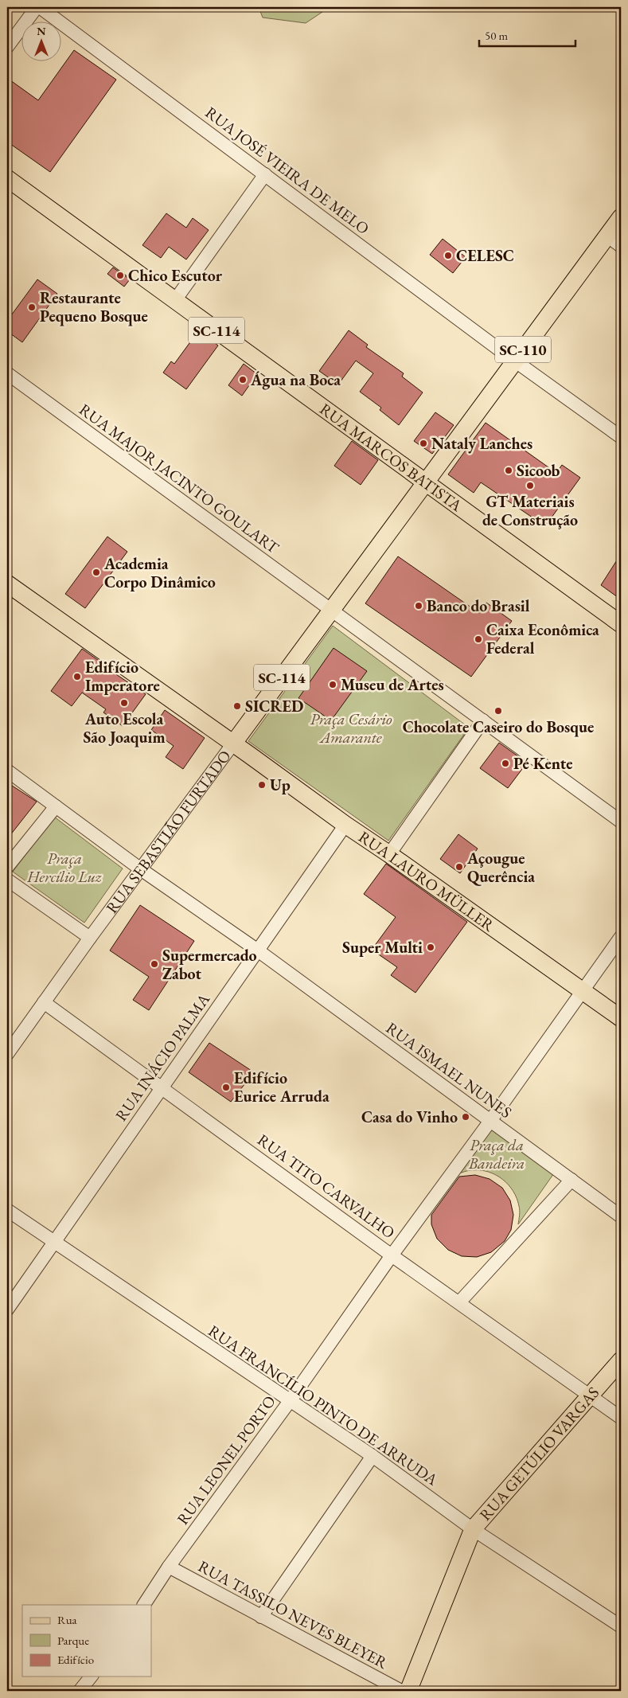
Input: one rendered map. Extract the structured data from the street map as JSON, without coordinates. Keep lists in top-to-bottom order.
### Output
{
  "streets": {
    "main road": [
      "SC-114",
      "SC-110",
      "RUA MARCOS BATISTA",
      "RUA SEBASTIÃO FURTADO",
      "RUA LAURO MÜLLER",
      "RUA GETÚLIO VARGAS"
    ],
    "street": [
      "RUA JOSÉ VIEIRA DE MELO",
      "RUA MAJOR JACINTO GOULART",
      "RUA INÁCIO PALMA",
      "RUA ISMAEL NUNES",
      "RUA TITO CARVALHO",
      "RUA FRANCÍLIO PINTO DE ARRUDA",
      "RUA LEONEL PORTO",
      "RUA TASSILO NEVES BLEYER"
    ]
  },
  "crossings": [
    ["RUA JOSÉ VIEIRA DE MELO", "SC-110"],
    ["SC-114", "SC-110"],
    ["SC-114", "RUA MARCOS BATISTA"],
    ["SC-114", "RUA MAJOR JACINTO GOULART"],
    ["SC-114", "RUA SEBASTIÃO FURTADO"],
    ["SC-110", "RUA MARCOS BATISTA"],
    ["RUA MAJOR JACINTO GOULART", "RUA SEBASTIÃO FURTADO"],
    ["RUA SEBASTIÃO FURTADO", "RUA LAURO MÜLLER"],
    ["RUA SEBASTIÃO FURTADO", "RUA ISMAEL NUNES"],
    ["RUA SEBASTIÃO FURTADO", "RUA TITO CARVALHO"],
    ["RUA LAURO MÜLLER", "RUA INÁCIO PALMA"],
    ["RUA LAURO MÜLLER", "RUA LEONEL PORTO"],
    ["RUA INÁCIO PALMA", "RUA ISMAEL NUNES"],
    ["RUA INÁCIO PALMA", "RUA TITO CARVALHO"],
    ["RUA INÁCIO PALMA", "RUA FRANCÍLIO PINTO DE ARRUDA"],
    ["RUA ISMAEL NUNES", "RUA LEONEL PORTO"],
    ["RUA TITO CARVALHO", "RUA GETÚLIO VARGAS"],
    ["RUA TITO CARVALHO", "RUA LEONEL PORTO"],
    ["RUA FRANCÍLIO PINTO DE ARRUDA", "RUA GETÚLIO VARGAS"],
    ["RUA FRANCÍLIO PINTO DE ARRUDA", "RUA LEONEL PORTO"],
    ["RUA LEONEL PORTO", "RUA TASSILO NEVES BLEYER"]
  ],
  "parks": ["Praça Cesário Amarante", "Praça Hercílio Luz", "Praça da Bandeira"],
  "places": [
    "CELESC",
    "Chico Escutor",
    "Restaurante Pequeno Bosque",
    "Água na Boca",
    "Nataly Lanches",
    "Sicoob",
    "GT Materiais de Construção",
    "Academia Corpo Dinâmico",
    "Banco do Brasil",
    "Caixa Econômica Federal",
    "Edifício Imperatore",
    "Museu de Artes",
    "Auto Escola São Joaquim",
    "SICRED",
    "Chocolate Caseiro do Bosque",
    "Pé Kente",
    "Up",
    "Açougue Querência",
    "Super Multi",
    "Supermercado Zabot",
    "Edifício Eurice Arruda",
    "Casa do Vinho"
  ],
  "legend": ["Rua", "Parque", "Edifício"],
  "scale_bar": "50 m",
  "north": "top"
}
